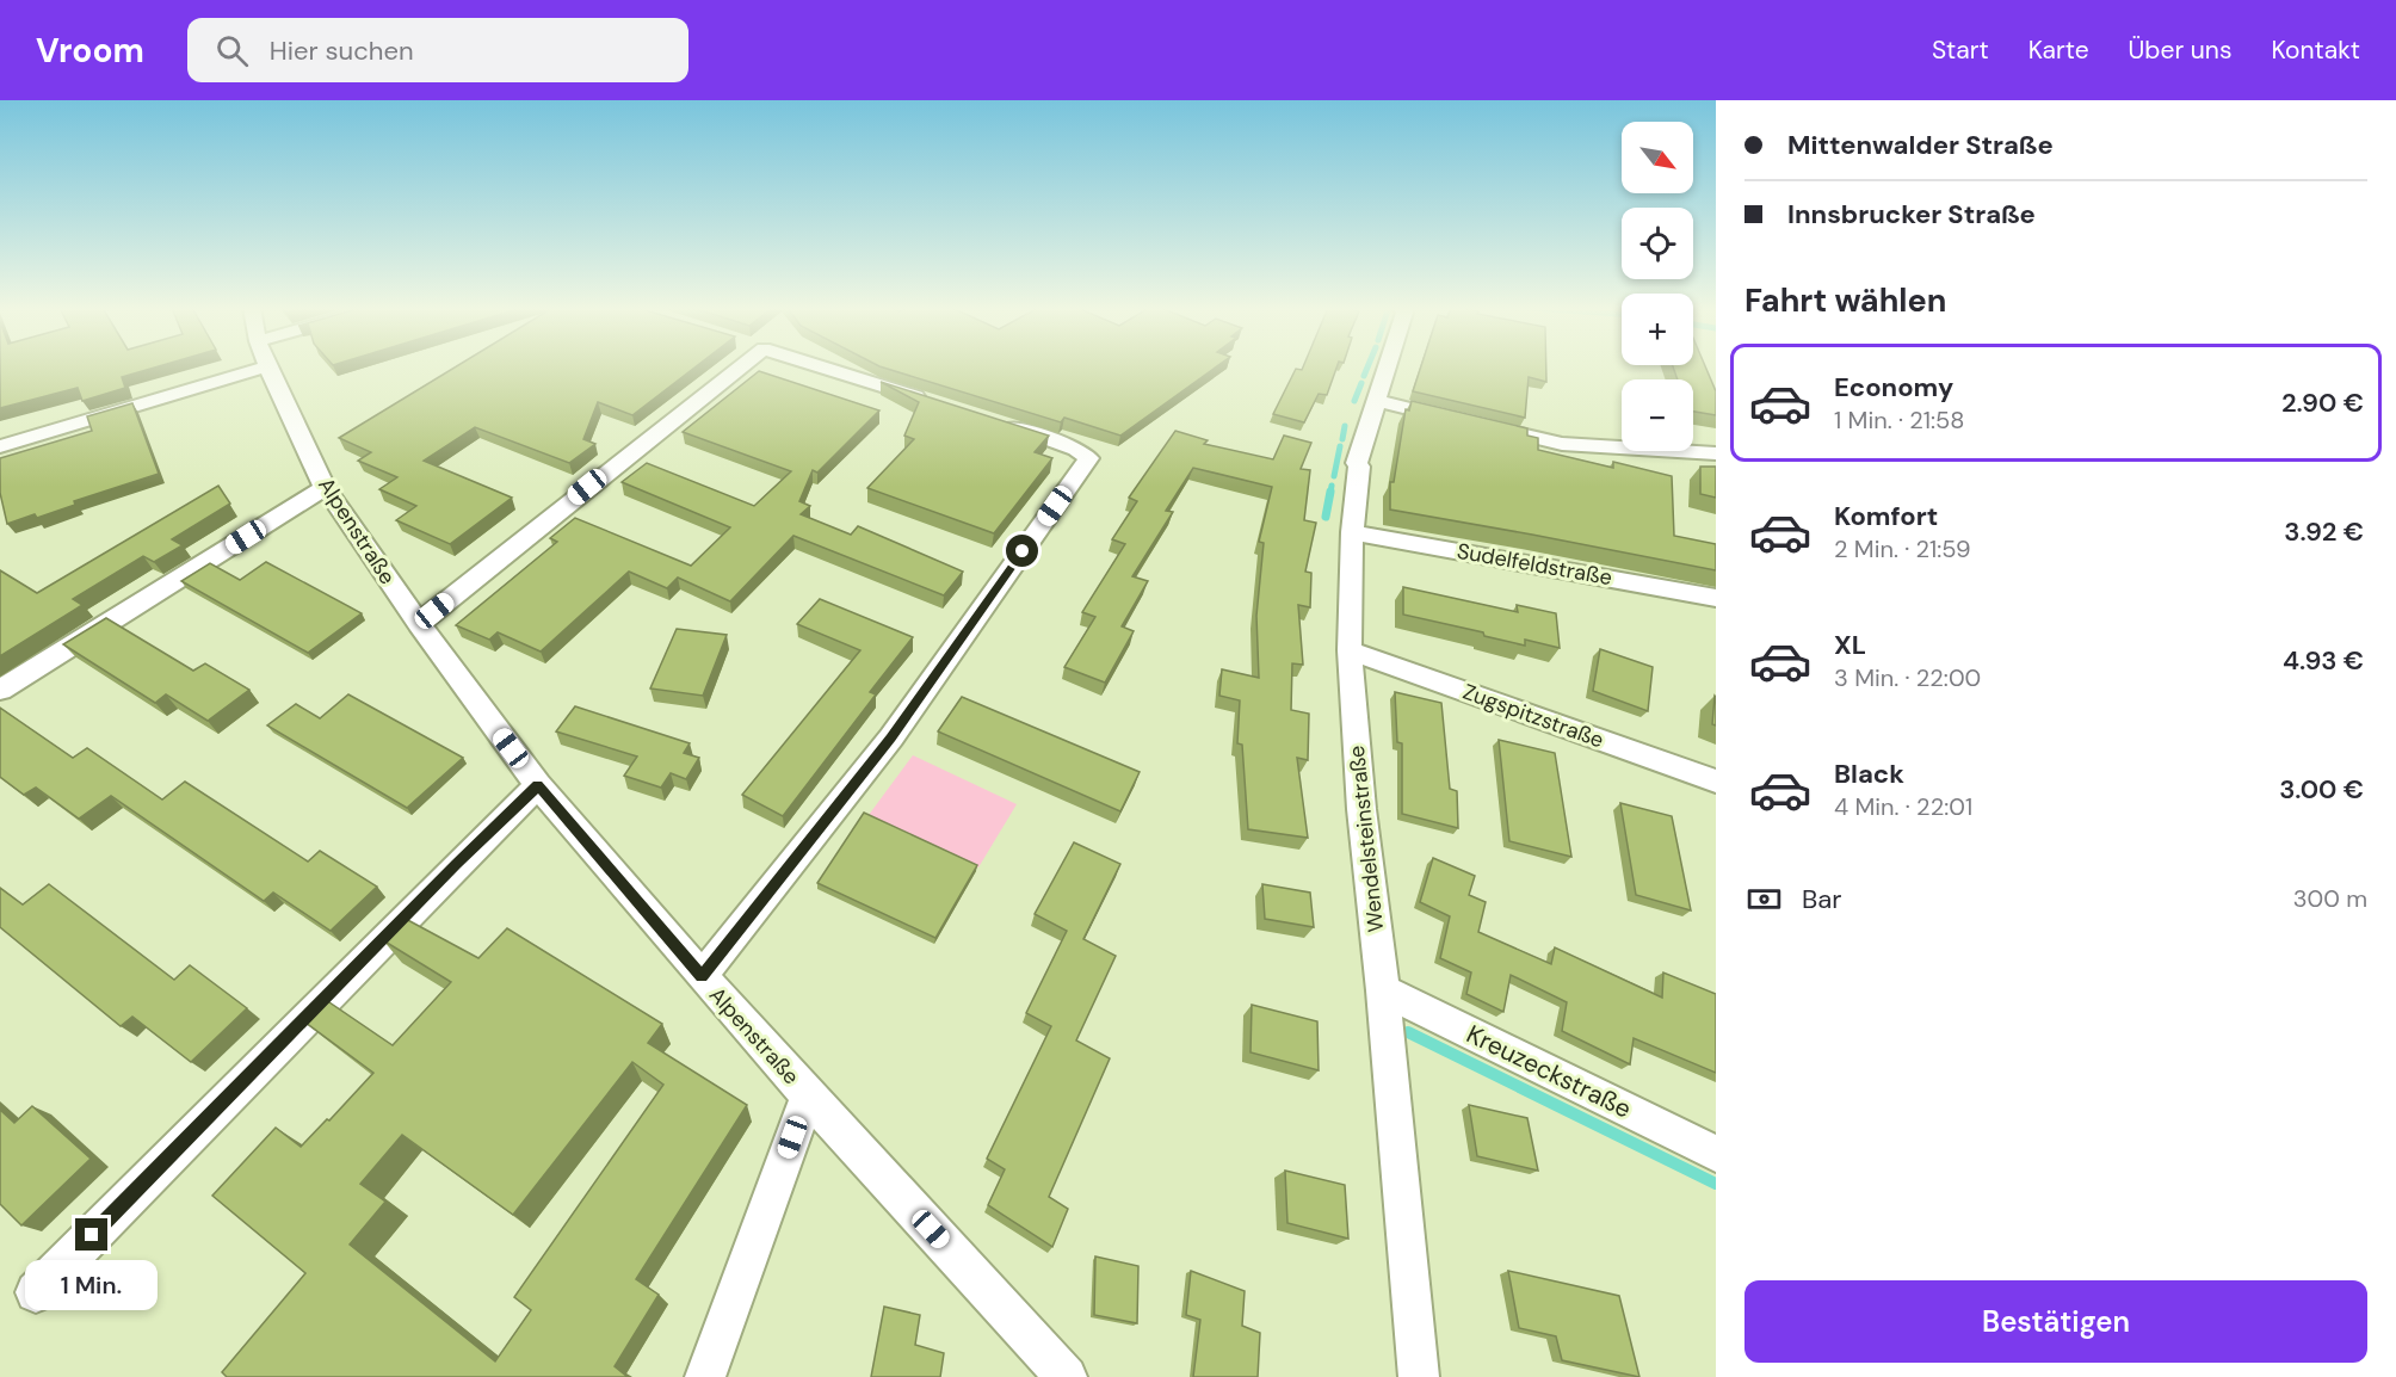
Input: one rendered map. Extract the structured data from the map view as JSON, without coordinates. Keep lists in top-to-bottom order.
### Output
{
  "streets": {
    "street": [
      "Alpenstraße",
      "Sudelfeldstraße",
      "Zugspitzstraße",
      "Wendelsteinstraße",
      "Kreuzeckstraße"
    ]
  },
  "crossings": [
    ["Sudelfeldstraße", "Wendelsteinstraße"],
    ["Zugspitzstraße", "Wendelsteinstraße"],
    ["Wendelsteinstraße", "Kreuzeckstraße"]
  ],
  "north": "bottom right",
  "page": {
    "header": "Vroom",
    "search": "Hier suchen",
    "nav": [
      "Start",
      "Karte",
      "Über uns",
      "Kontakt"
    ],
    "banner": ["Mittenwalder Straße", "Innsbrucker Straße"],
    "map_buttons": ["+", "−"],
    "heading": "Fahrt wählen",
    "list": [
      {
        "name": "Economy",
        "note": "1 Min. · 21:58",
        "value": "2.90 €"
      },
      {
        "name": "Komfort",
        "note": "2 Min. · 21:59",
        "value": "3.92 €"
      },
      {
        "name": "XL",
        "note": "3 Min. · 22:00",
        "value": "4.93 €"
      },
      {
        "name": "Black",
        "note": "4 Min. · 22:01",
        "value": "3.00 €"
      }
    ],
    "pay": ["Bar", "300 m"],
    "bubble": "1 Min.",
    "buttons": "Bestätigen"
  }
}
